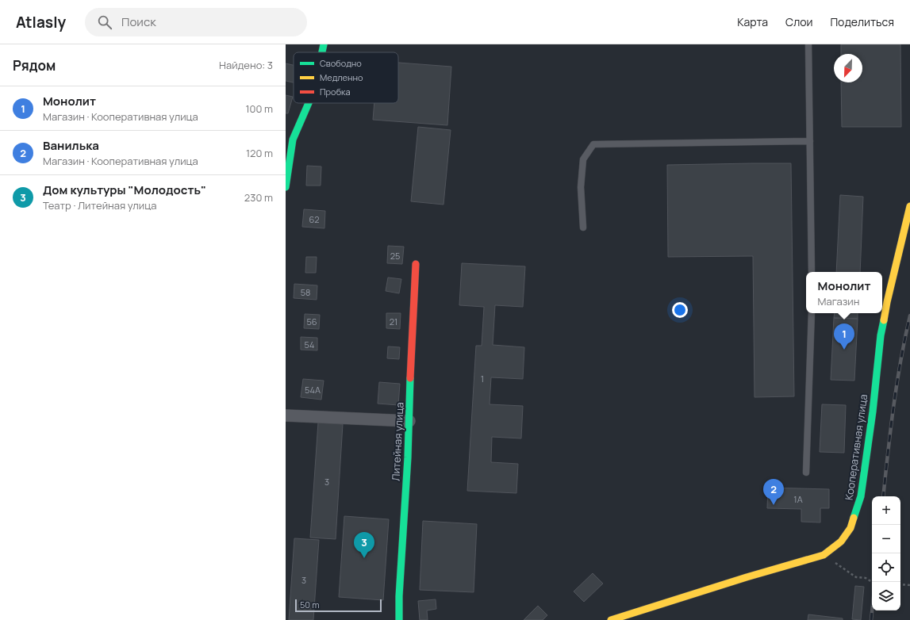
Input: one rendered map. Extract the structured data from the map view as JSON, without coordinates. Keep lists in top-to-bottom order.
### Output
{
  "streets": {
    "street": ["Литейная улица", "Кооперативная улица"]
  },
  "house_numbers": [
    "62",
    "25",
    "58",
    "56",
    "21",
    "54",
    "1",
    "54А",
    "3",
    "1А",
    "3"
  ],
  "legend": ["Свободно", "Медленно", "Пробка"],
  "scale_bar": "50 m",
  "north": "bottom left",
  "page": {
    "header": "Atlasly",
    "search": "Поиск",
    "nav": ["Карта", "Слои", "Поделиться"],
    "heading": ["Рядом", "Найдено: 3"],
    "list": [
      {
        "mark": "1",
        "name": "Монолит",
        "note": "Магазин · Кооперативная улица",
        "value": "100 m"
      },
      {
        "mark": "2",
        "name": "Ванилька",
        "note": "Магазин · Кооперативная улица",
        "value": "120 m"
      },
      {
        "mark": "3",
        "name": "Дом культуры \"Молодость\"",
        "note": "Театр · Литейная улица",
        "value": "230 m"
      }
    ],
    "popup": ["Монолит", "Магазин"],
    "pins": ["1", "2", "3"],
    "map_buttons": ["+", "−"],
    "scale": "50 m"
  }
}
